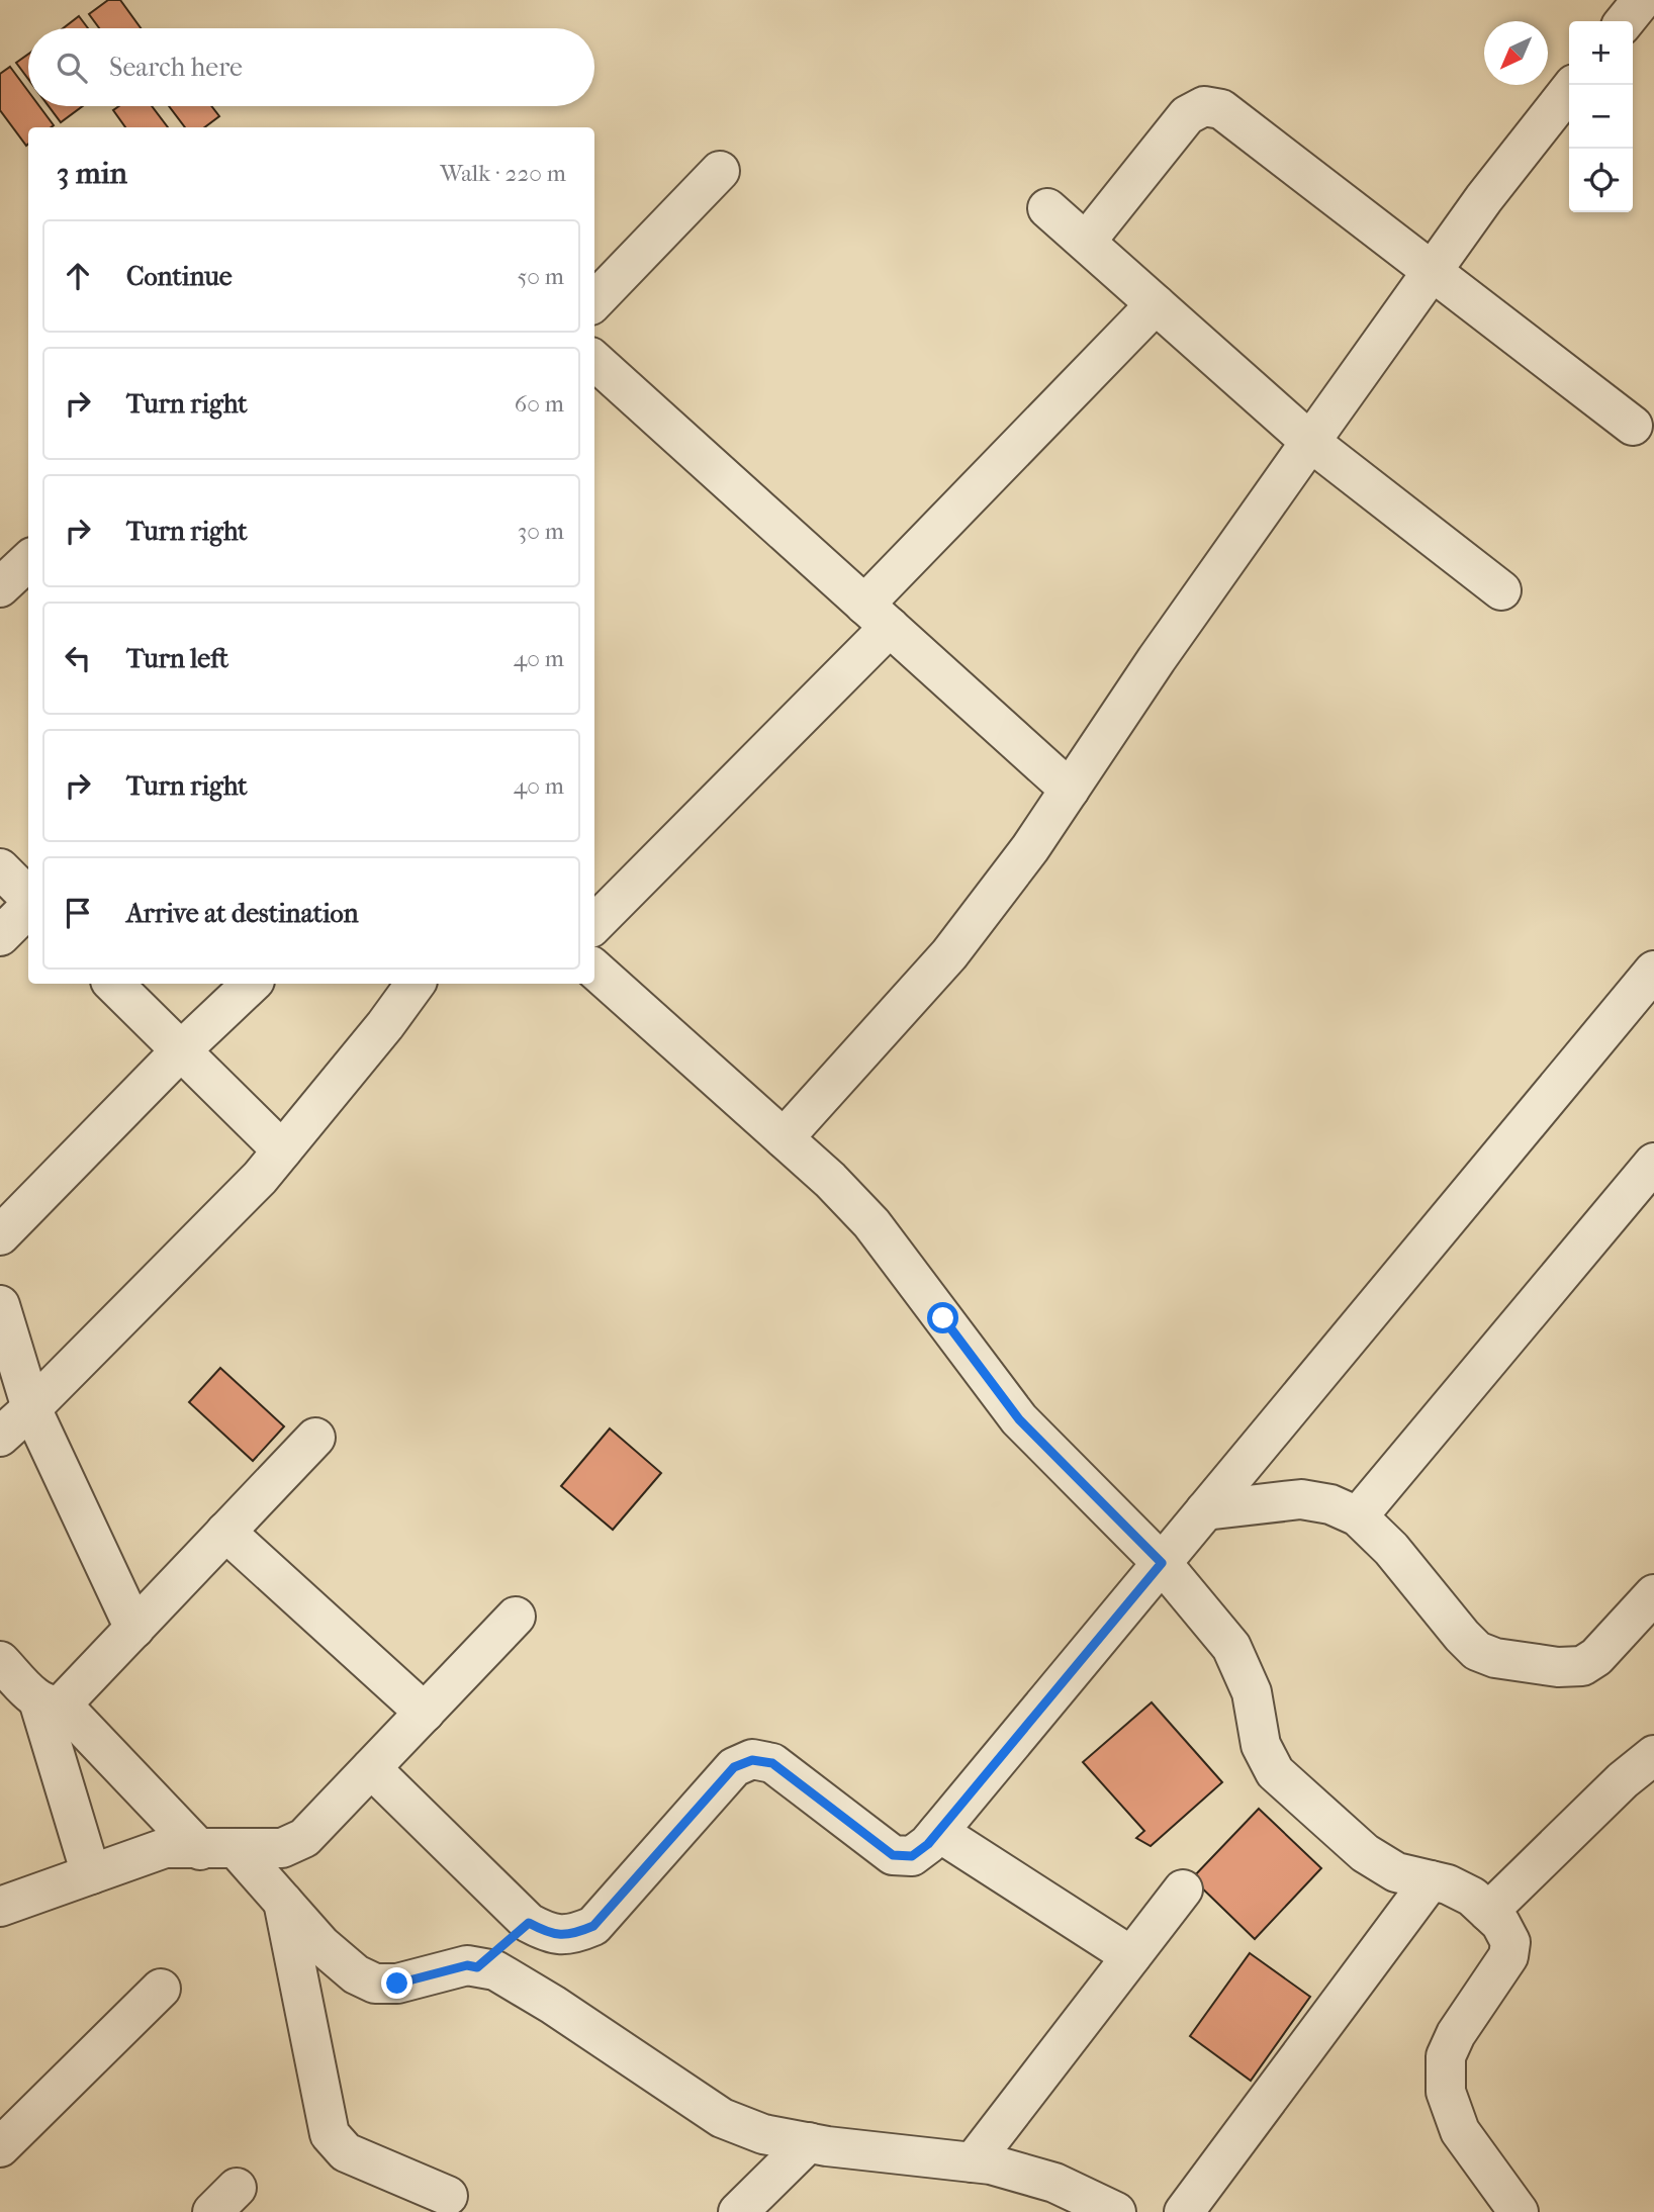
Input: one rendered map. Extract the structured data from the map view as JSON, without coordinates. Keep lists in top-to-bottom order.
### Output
{
  "north": "bottom left",
  "page": {
    "map_buttons": ["+", "−"],
    "search": "Search here",
    "heading": ["3 min", "Walk · 220 m"],
    "list": [
      ["Continue", "50 m"],
      ["Turn right", "60 m"],
      ["Turn right", "30 m"],
      ["Turn left", "40 m"],
      ["Turn right", "40 m"],
      "Arrive at destination"
    ]
  }
}
